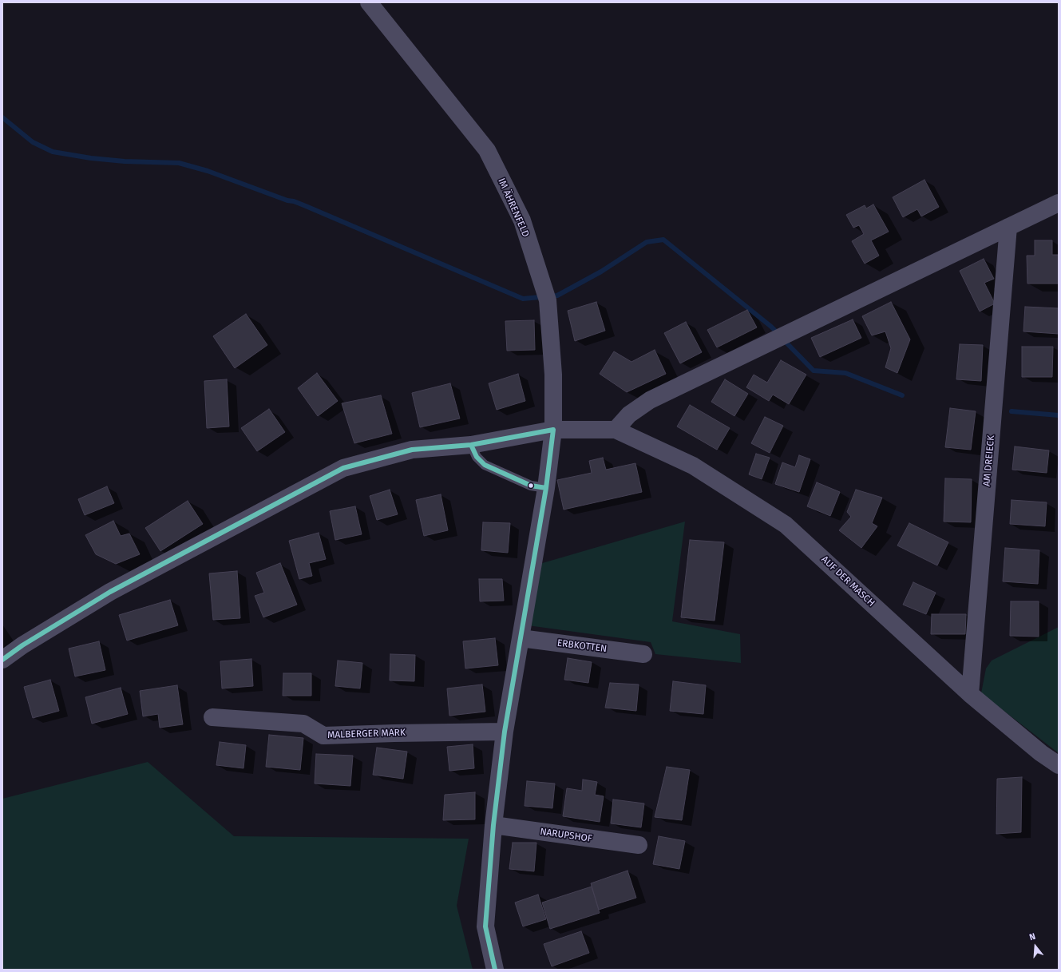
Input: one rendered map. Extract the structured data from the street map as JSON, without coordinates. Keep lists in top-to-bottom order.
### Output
{
  "streets": {
    "street": [
      "IM ÄHRENFELD",
      "AM DREIECK",
      "AUF DER MASCH",
      "ERBKOTTEN",
      "MALBERGER MARK",
      "NARUPSHOF"
    ]
  },
  "crossings": [
    ["IM ÄHRENFELD", "ERBKOTTEN"],
    ["IM ÄHRENFELD", "MALBERGER MARK"],
    ["IM ÄHRENFELD", "NARUPSHOF"],
    ["AM DREIECK", "AUF DER MASCH"]
  ],
  "north": "top"
}
